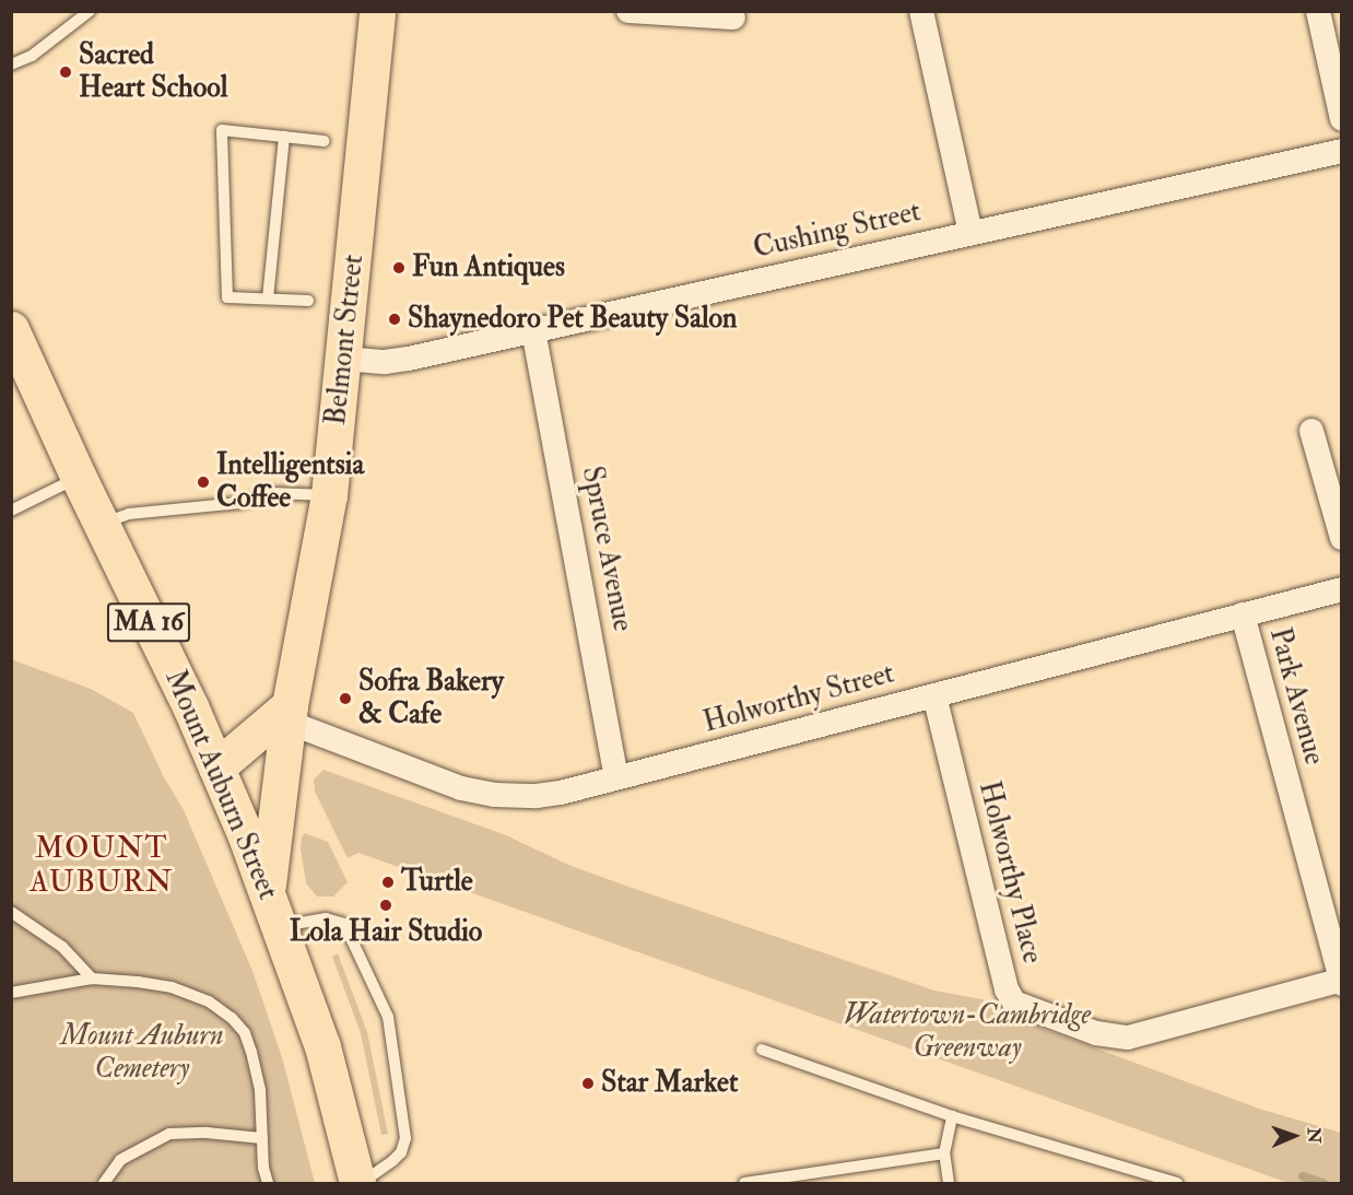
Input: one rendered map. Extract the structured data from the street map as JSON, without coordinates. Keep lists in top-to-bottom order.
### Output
{
  "streets": {
    "main road": ["Belmont Street", "MA 16", "Mount Auburn Street"],
    "street": [
      "Cushing Street",
      "Spruce Avenue",
      "Park Avenue",
      "Holworthy Street",
      "Holworthy Place"
    ]
  },
  "crossings": [
    ["Cushing Street", "Belmont Street"],
    ["Cushing Street", "Spruce Avenue"],
    ["Belmont Street", "Holworthy Street"],
    ["Belmont Street", "Mount Auburn Street"],
    ["Spruce Avenue", "Holworthy Street"],
    ["Park Avenue", "Holworthy Street"],
    ["Park Avenue", "Holworthy Place"],
    ["Holworthy Street", "Holworthy Place"]
  ],
  "districts": ["MOUNT AUBURN"],
  "parks": ["Watertown-Cambridge Greenway", "Mount Auburn Cemetery"],
  "places": [
    "Sacred Heart School",
    "Fun Antiques",
    "Shaynedoro Pet Beauty Salon",
    "Intelligentsia Coffee",
    "Sofra Bakery & Cafe",
    "Turtle",
    "Lola Hair Studio",
    "Star Market"
  ],
  "north": "right"
}
